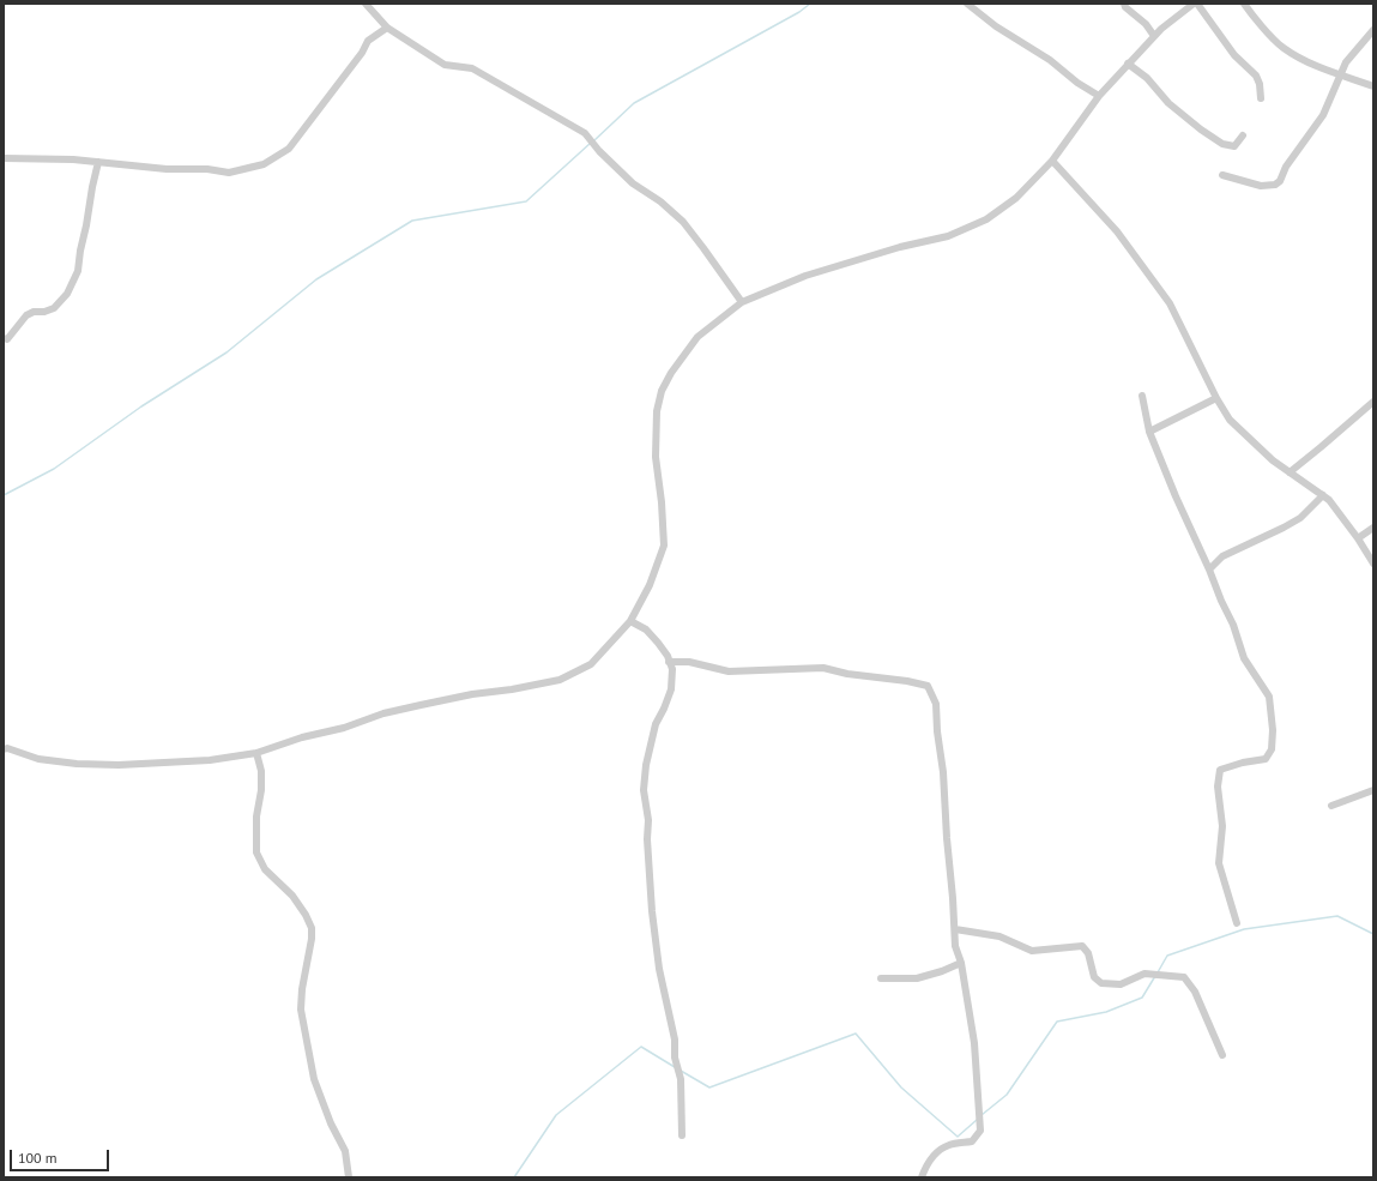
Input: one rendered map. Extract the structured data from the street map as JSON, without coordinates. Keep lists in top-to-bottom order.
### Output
{
  "scale_bar": "100 m"
}
